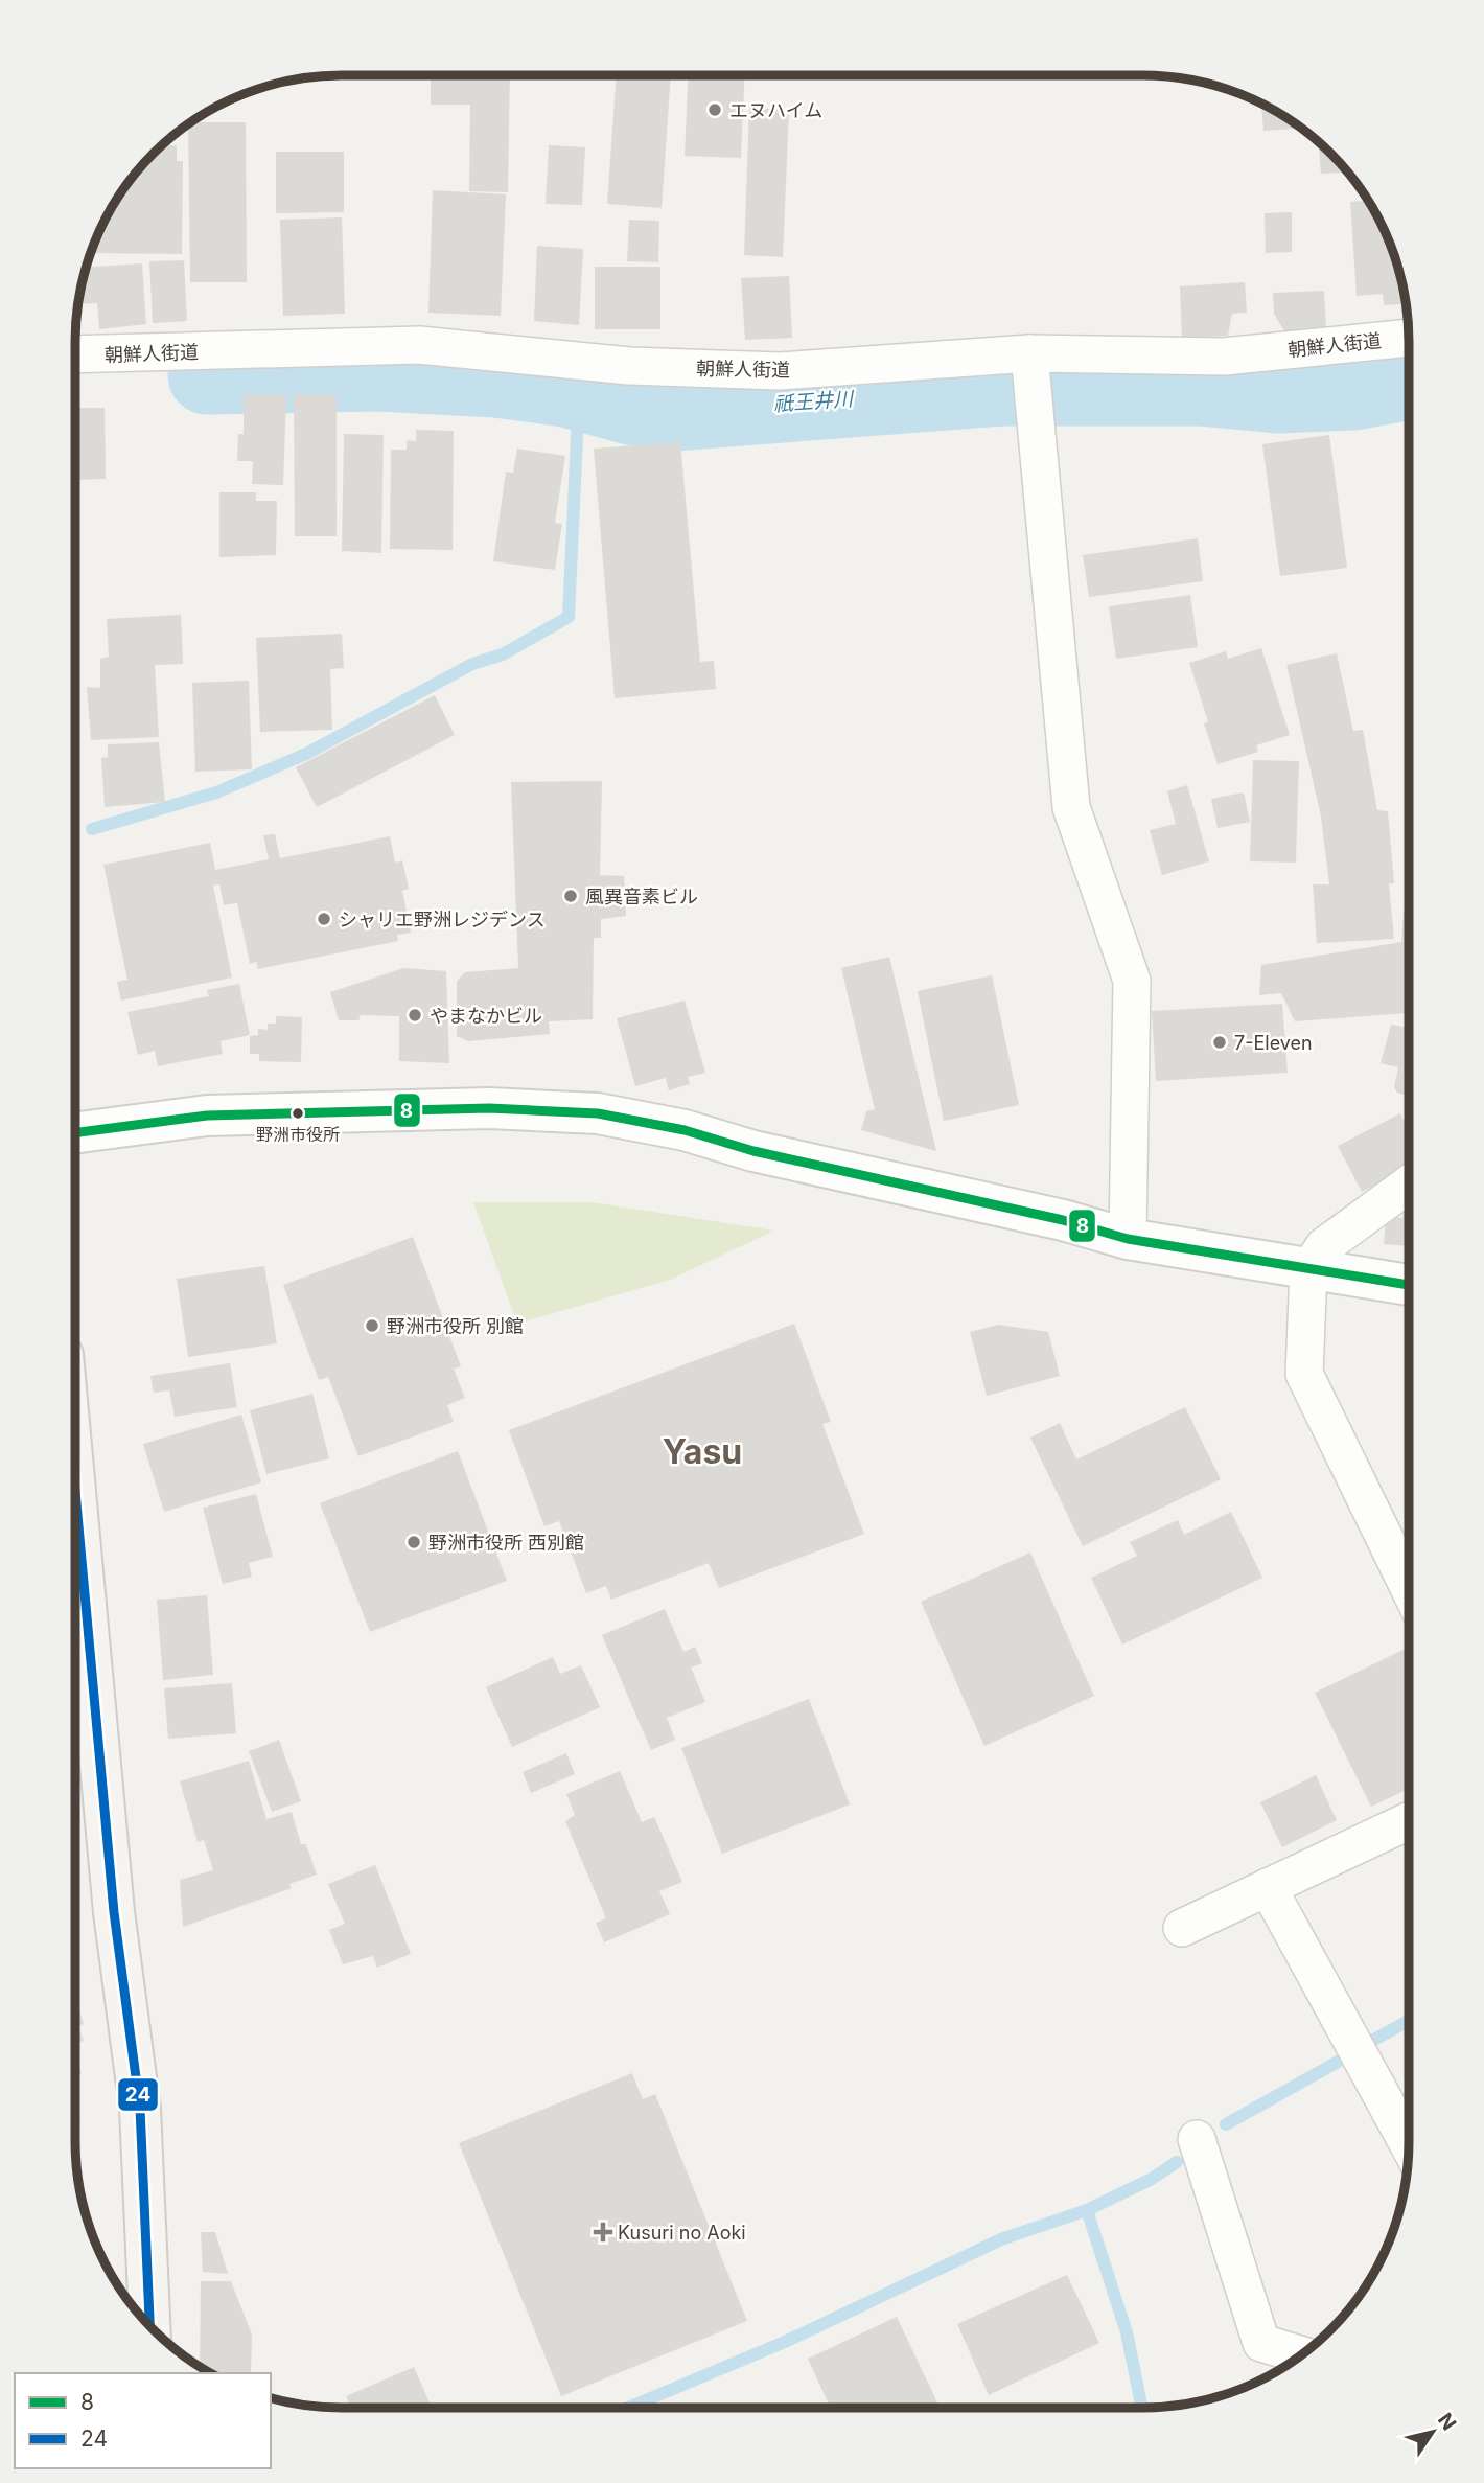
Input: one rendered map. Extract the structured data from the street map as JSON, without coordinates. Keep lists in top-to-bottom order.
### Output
{
  "streets": {
    "street": ["朝鮮人街道"]
  },
  "districts": ["Yasu"],
  "water": ["祇王井川"],
  "places": {
    "other": [
      "エヌハイム",
      "風異音素ビル",
      "シャリエ野洲レジデンス",
      "やまなかビル",
      "7-Eleven",
      "野洲市役所",
      "野洲市役所 別館",
      "野洲市役所 西別館"
    ],
    "health": ["Kusuri no Aoki"]
  },
  "lines": ["transit line 8", "transit line 24"],
  "legend": ["8", "24"],
  "north": "top right"
}
